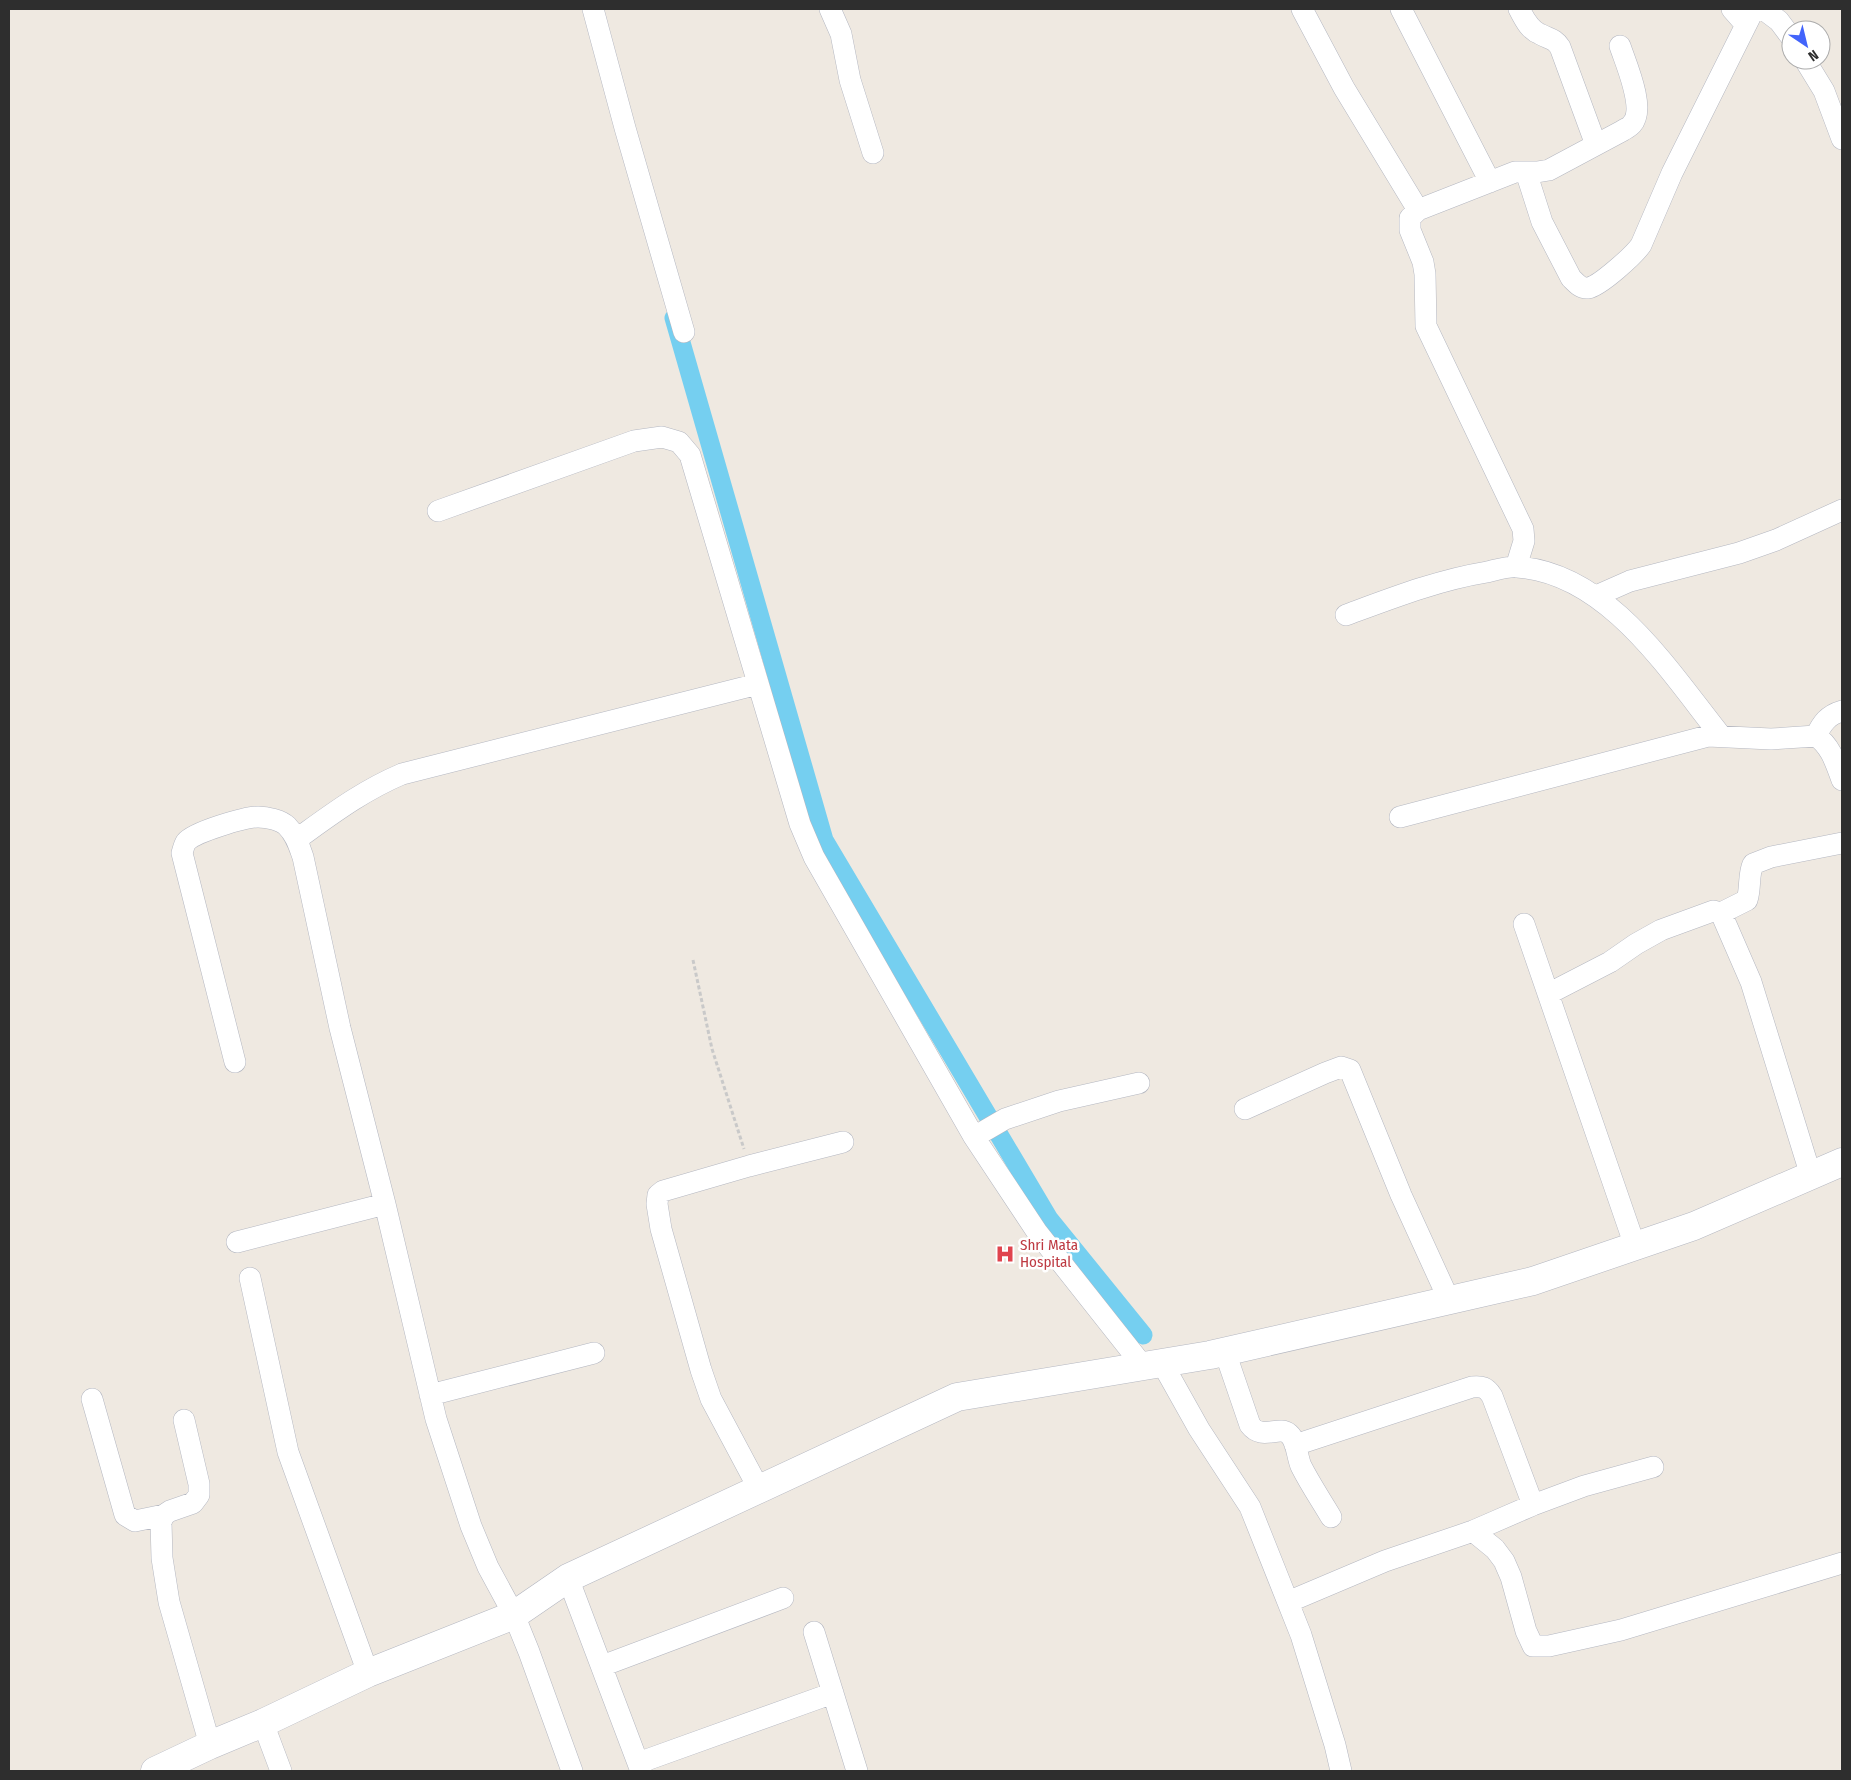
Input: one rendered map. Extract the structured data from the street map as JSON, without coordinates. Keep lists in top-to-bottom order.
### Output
{
  "places": {
    "hospital": ["Shri Mata Hospital"]
  },
  "north": "bottom right"
}
